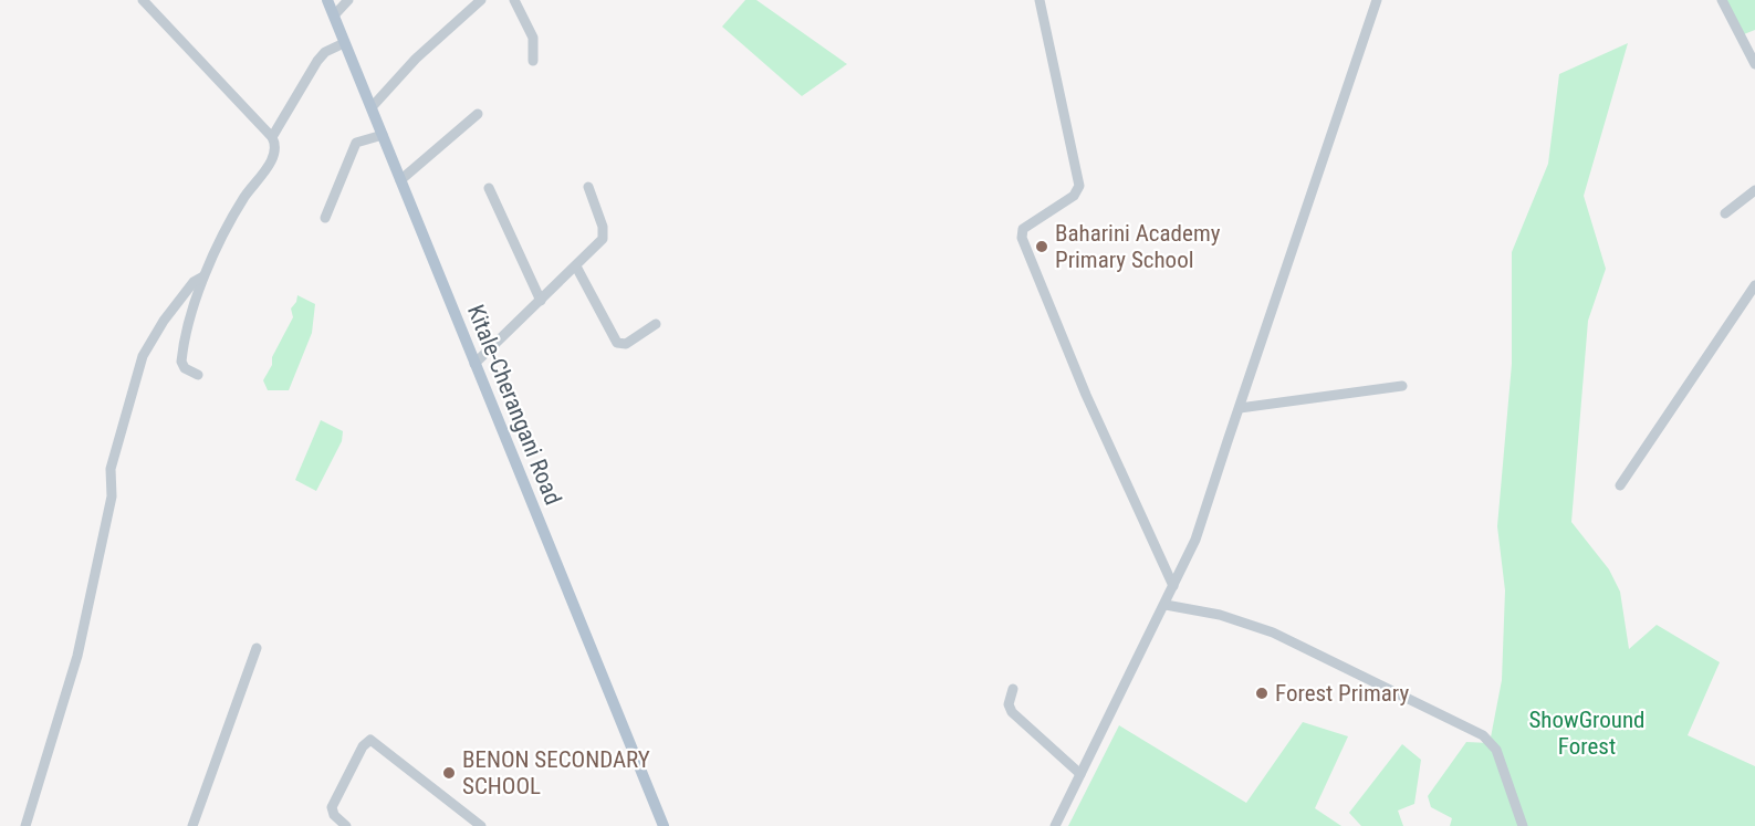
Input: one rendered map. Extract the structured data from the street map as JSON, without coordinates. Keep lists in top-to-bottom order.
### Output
{
  "streets": {
    "main road": ["Kitale-Cherangani Road"]
  },
  "parks": ["ShowGround Forest"],
  "places": ["Baharini Academy Primary School", "Forest Primary", "BENON SECONDARY SCHOOL"]
}
